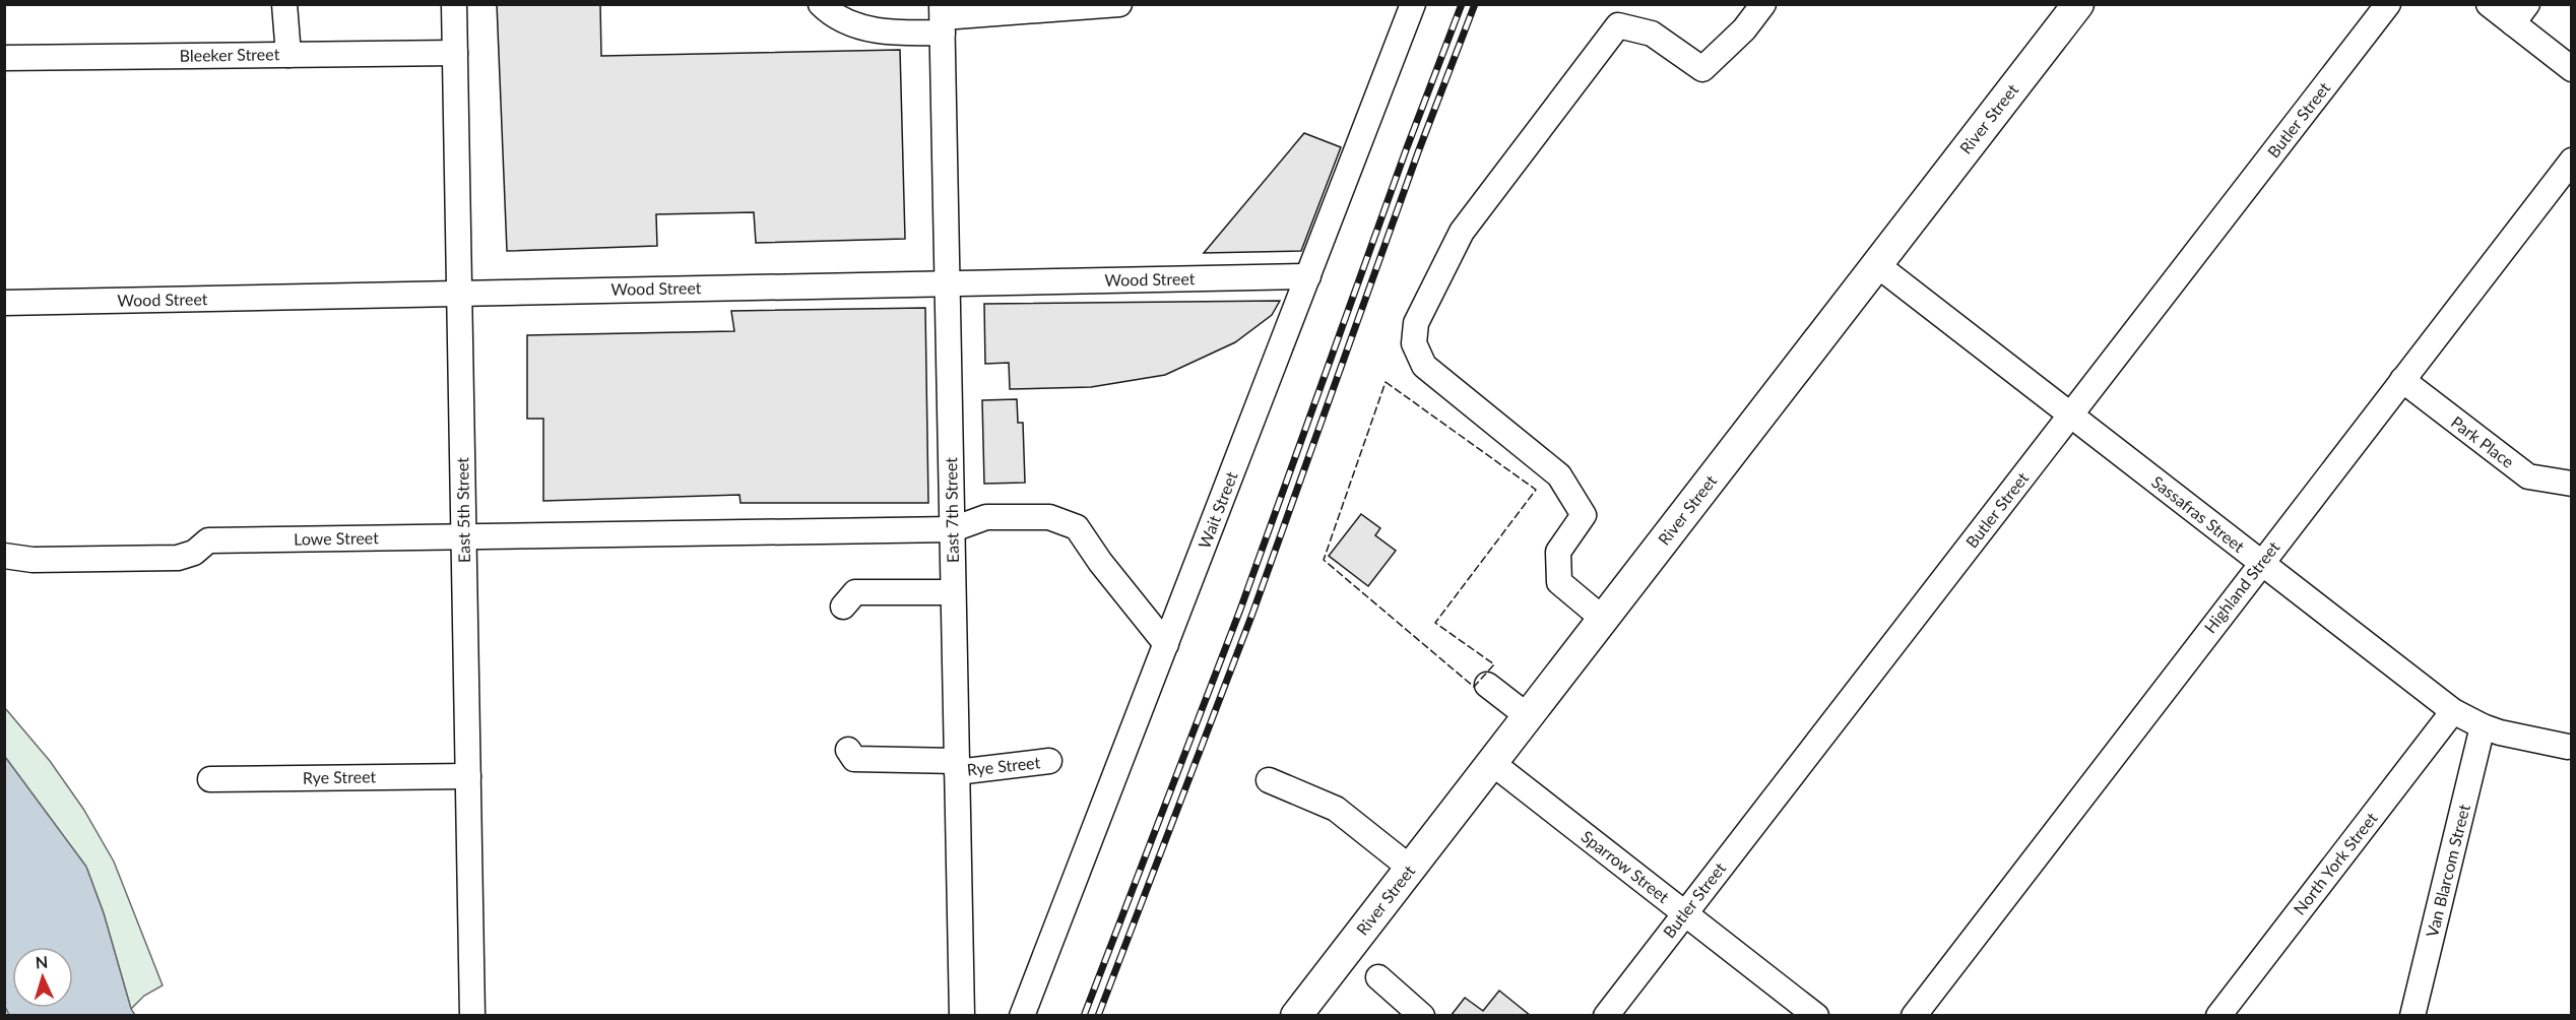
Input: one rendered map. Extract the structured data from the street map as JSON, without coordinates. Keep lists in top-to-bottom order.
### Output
{
  "streets": {
    "main road": ["River Street"],
    "street": [
      "Bleeker Street",
      "Butler Street",
      "Wood Street",
      "Park Place",
      "East 5th Street",
      "East 7th Street",
      "Wait Street",
      "Sassafras Street",
      "Lowe Street",
      "Highland Street",
      "Rye Street",
      "North York Street",
      "Sparrow Street",
      "Van Blarcom Street"
    ]
  },
  "crossings": [
    ["Bleeker Street", "East 5th Street"],
    ["River Street", "Sassafras Street"],
    ["River Street", "Sparrow Street"],
    ["Butler Street", "Sassafras Street"],
    ["Butler Street", "Sparrow Street"],
    ["Wood Street", "East 5th Street"],
    ["Wood Street", "East 7th Street"],
    ["Wood Street", "Wait Street"],
    ["Park Place", "Highland Street"],
    ["East 5th Street", "Lowe Street"],
    ["East 5th Street", "Rye Street"],
    ["East 7th Street", "Lowe Street"],
    ["East 7th Street", "Rye Street"],
    ["Wait Street", "Lowe Street"],
    ["Sassafras Street", "Highland Street"],
    ["Sassafras Street", "North York Street"],
    ["Sassafras Street", "Van Blarcom Street"]
  ],
  "north": "top"
}
